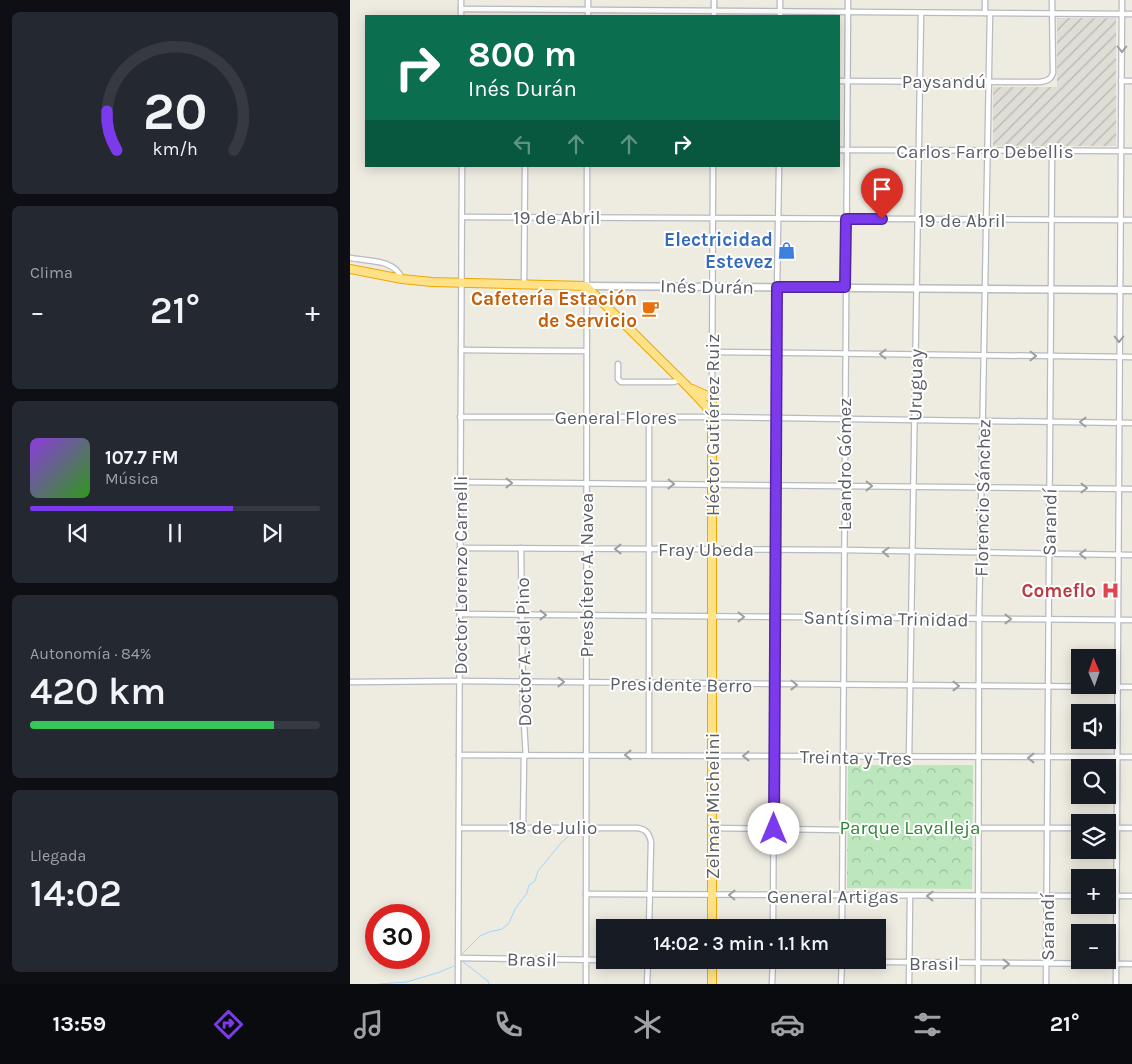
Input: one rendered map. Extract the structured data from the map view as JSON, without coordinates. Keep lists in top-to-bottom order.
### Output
{
  "streets": {
    "highway": ["Inés Durán", "Héctor Gutiérrez Ruiz", "Zelmar Michelini"],
    "street": [
      "Paysandú",
      "Carlos Farro Debellis",
      "19 de Abril",
      "Uruguay",
      "General Flores",
      "Leandro Gómez",
      "Florencio Sánchez",
      "Sarandí",
      "Fray Ubeda",
      "Doctor Lorenzo Carnelli",
      "Presbítero A. Navea",
      "Santísima Trinidad",
      "Doctor A. del Pino",
      "Presidente Berro",
      "Treinta y Tres",
      "18 de Julio",
      "General Artigas",
      "Brasil"
    ]
  },
  "crossings": [
    ["Paysandú", "Uruguay"],
    ["Paysandú", "Leandro Gómez"],
    ["Paysandú", "Florencio Sánchez"],
    ["Carlos Farro Debellis", "Uruguay"],
    ["Carlos Farro Debellis", "Leandro Gómez"],
    ["Carlos Farro Debellis", "Florencio Sánchez"],
    ["Carlos Farro Debellis", "Sarandí"],
    ["19 de Abril", "Uruguay"],
    ["19 de Abril", "Héctor Gutiérrez Ruiz"],
    ["19 de Abril", "Leandro Gómez"],
    ["19 de Abril", "Florencio Sánchez"],
    ["19 de Abril", "Sarandí"],
    ["19 de Abril", "Doctor Lorenzo Carnelli"],
    ["19 de Abril", "Presbítero A. Navea"],
    ["Inés Durán", "Uruguay"],
    ["Inés Durán", "Héctor Gutiérrez Ruiz"],
    ["Inés Durán", "Leandro Gómez"],
    ["Inés Durán", "Florencio Sánchez"],
    ["Inés Durán", "Sarandí"],
    ["Inés Durán", "Doctor Lorenzo Carnelli"],
    ["Inés Durán", "Presbítero A. Navea"],
    ["Uruguay", "General Flores"],
    ["Uruguay", "Fray Ubeda"],
    ["Uruguay", "Santísima Trinidad"],
    ["Uruguay", "Presidente Berro"],
    ["Uruguay", "Treinta y Tres"],
    ["General Flores", "Héctor Gutiérrez Ruiz"],
    ["General Flores", "Leandro Gómez"],
    ["General Flores", "Florencio Sánchez"],
    ["General Flores", "Sarandí"],
    ["General Flores", "Doctor Lorenzo Carnelli"],
    ["General Flores", "Presbítero A. Navea"],
    ["Héctor Gutiérrez Ruiz", "Fray Ubeda"],
    ["Héctor Gutiérrez Ruiz", "Santísima Trinidad"],
    ["Héctor Gutiérrez Ruiz", "Presidente Berro"],
    ["Héctor Gutiérrez Ruiz", "Zelmar Michelini"],
    ["Leandro Gómez", "Fray Ubeda"],
    ["Leandro Gómez", "Santísima Trinidad"],
    ["Leandro Gómez", "Presidente Berro"],
    ["Leandro Gómez", "Treinta y Tres"],
    ["Leandro Gómez", "General Artigas"],
    ["Florencio Sánchez", "Fray Ubeda"],
    ["Florencio Sánchez", "Santísima Trinidad"],
    ["Florencio Sánchez", "Presidente Berro"],
    ["Florencio Sánchez", "Treinta y Tres"],
    ["Florencio Sánchez", "General Artigas"],
    ["Florencio Sánchez", "Brasil"],
    ["Sarandí", "Fray Ubeda"],
    ["Sarandí", "Santísima Trinidad"],
    ["Sarandí", "Presidente Berro"],
    ["Sarandí", "Treinta y Tres"],
    ["Sarandí", "General Artigas"],
    ["Sarandí", "Brasil"],
    ["Fray Ubeda", "Doctor Lorenzo Carnelli"],
    ["Fray Ubeda", "Presbítero A. Navea"],
    ["Fray Ubeda", "Doctor A. del Pino"],
    ["Doctor Lorenzo Carnelli", "Santísima Trinidad"],
    ["Doctor Lorenzo Carnelli", "Presidente Berro"],
    ["Doctor Lorenzo Carnelli", "Treinta y Tres"],
    ["Doctor Lorenzo Carnelli", "18 de Julio"],
    ["Doctor Lorenzo Carnelli", "Brasil"],
    ["Presbítero A. Navea", "Santísima Trinidad"],
    ["Presbítero A. Navea", "Presidente Berro"],
    ["Presbítero A. Navea", "Treinta y Tres"],
    ["Presbítero A. Navea", "18 de Julio"],
    ["Presbítero A. Navea", "General Artigas"],
    ["Presbítero A. Navea", "Brasil"],
    ["Santísima Trinidad", "Doctor A. del Pino"],
    ["Doctor A. del Pino", "Presidente Berro"],
    ["Doctor A. del Pino", "Treinta y Tres"],
    ["Doctor A. del Pino", "18 de Julio"],
    ["Presidente Berro", "Zelmar Michelini"],
    ["Treinta y Tres", "Zelmar Michelini"],
    ["Zelmar Michelini", "General Artigas"],
    ["18 de Julio", "General Artigas"]
  ],
  "parks": ["Parque Lavalleja"],
  "places": {
    "shop": ["Electricidad Estevez"],
    "cafe": ["Cafetería Estación de Servicio"],
    "hospital": ["Comeflo"]
  },
  "north": "top",
  "page": {
    "turn": ["800 m", "Inés Durán"],
    "tile": [
      "Clima",
      ["Autonomía · 84%", "420 km"],
      ["Llegada", "14:02"]
    ],
    "heat": ["−", "21°", "+"],
    "song": ["107.7 FM", "Música"],
    "map_buttons": ["+", "−"],
    "limit": "30",
    "trip": "14:02 · 3 min · 1.1 km",
    "tabs": ["13:59", "21°"],
    "gauge": ["20", "km/h"]
  }
}
